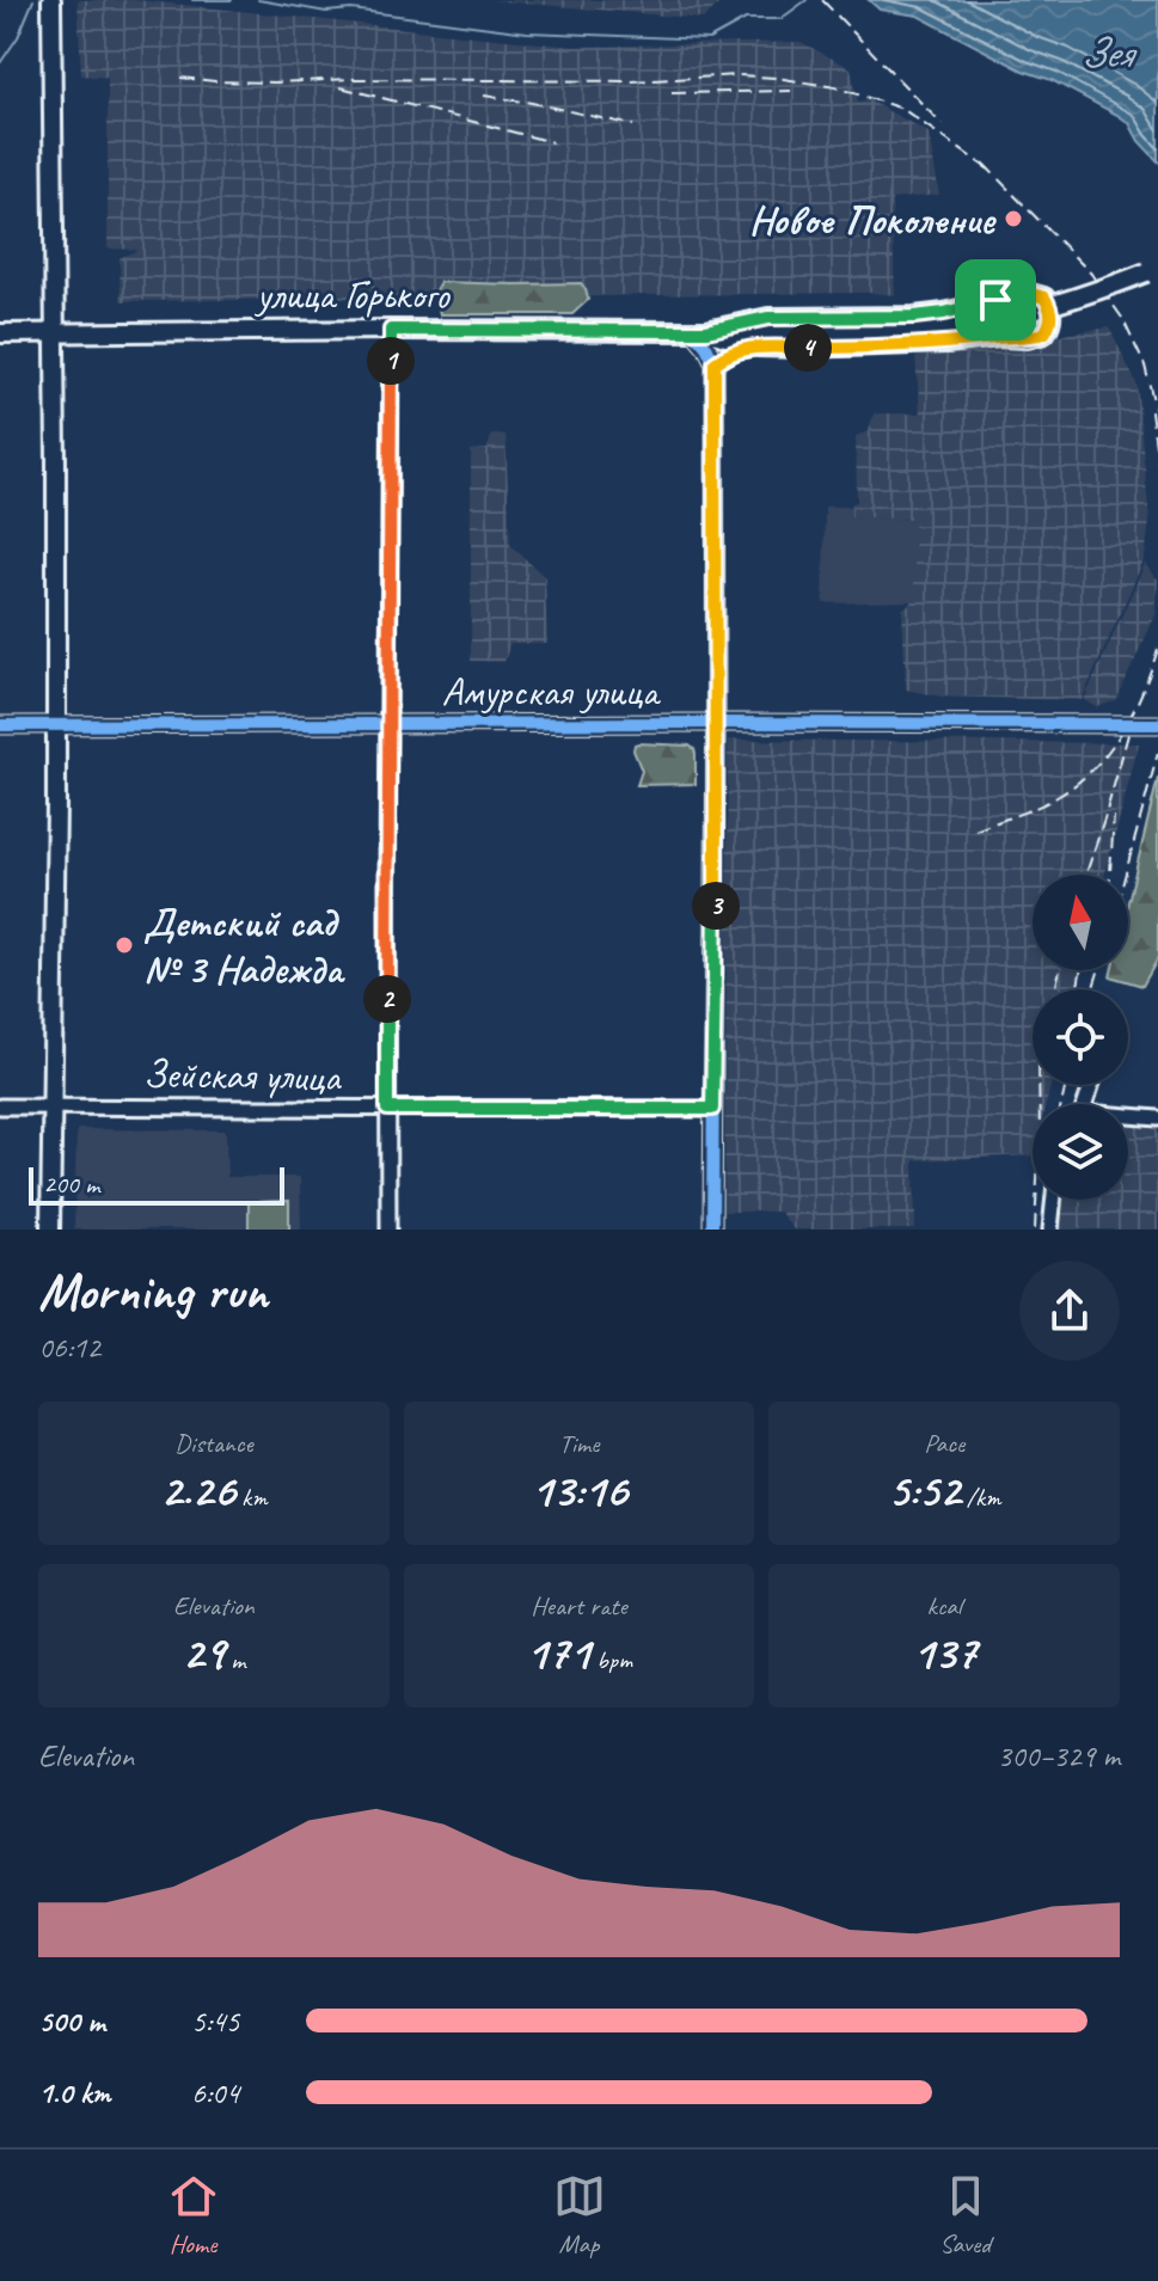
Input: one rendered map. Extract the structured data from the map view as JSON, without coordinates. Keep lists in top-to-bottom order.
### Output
{
  "streets": {
    "main road": ["улица Горького"],
    "street": ["Амурская улица", "Зейская улица"]
  },
  "water": ["Зея"],
  "places": ["Новое Поколение", "Детский сад № 3 Надежда"],
  "scale_bar": "200 m",
  "north": "top",
  "page": {
    "pins": [
      "4",
      "1",
      "3",
      "2"
    ],
    "scale": "200 m",
    "heading": ["Morning run", "06:12"],
    "stats": [
      ["Distance", "2.26 km"],
      ["Time", "13:16"],
      ["Pace", "5:52 /km"],
      ["Elevation", "29 m"],
      ["Heart rate", "171 bpm"],
      ["kcal", "137"]
    ],
    "chart": ["Elevation", "300–329 m"],
    "list": [
      {
        "name": "500 m",
        "note": "5:45"
      },
      {
        "name": "1.0 km",
        "note": "6:04"
      }
    ],
    "tabs": ["Home", "Map", "Saved"]
  }
}
